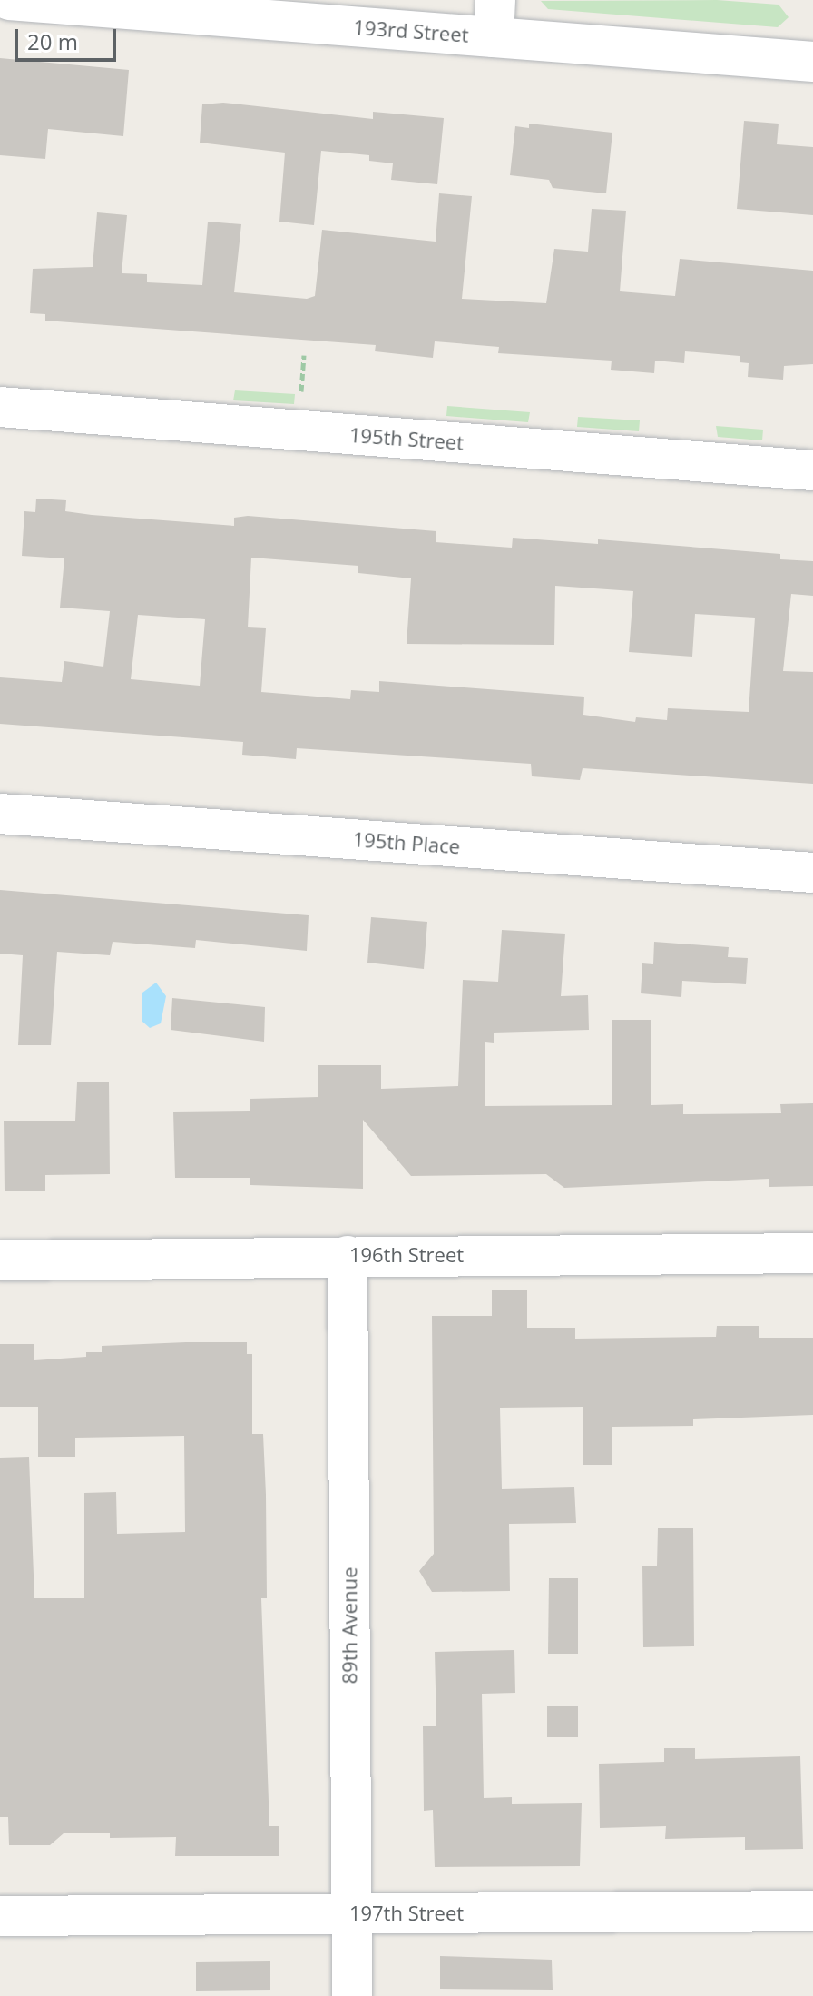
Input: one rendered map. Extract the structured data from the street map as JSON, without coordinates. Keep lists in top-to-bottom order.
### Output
{
  "streets": {
    "street": [
      "193rd Street",
      "195th Street",
      "195th Place",
      "196th Street",
      "89th Avenue",
      "197th Street"
    ]
  },
  "crossings": [
    ["196th Street", "89th Avenue"],
    ["89th Avenue", "197th Street"]
  ],
  "scale_bar": "20 m"
}
